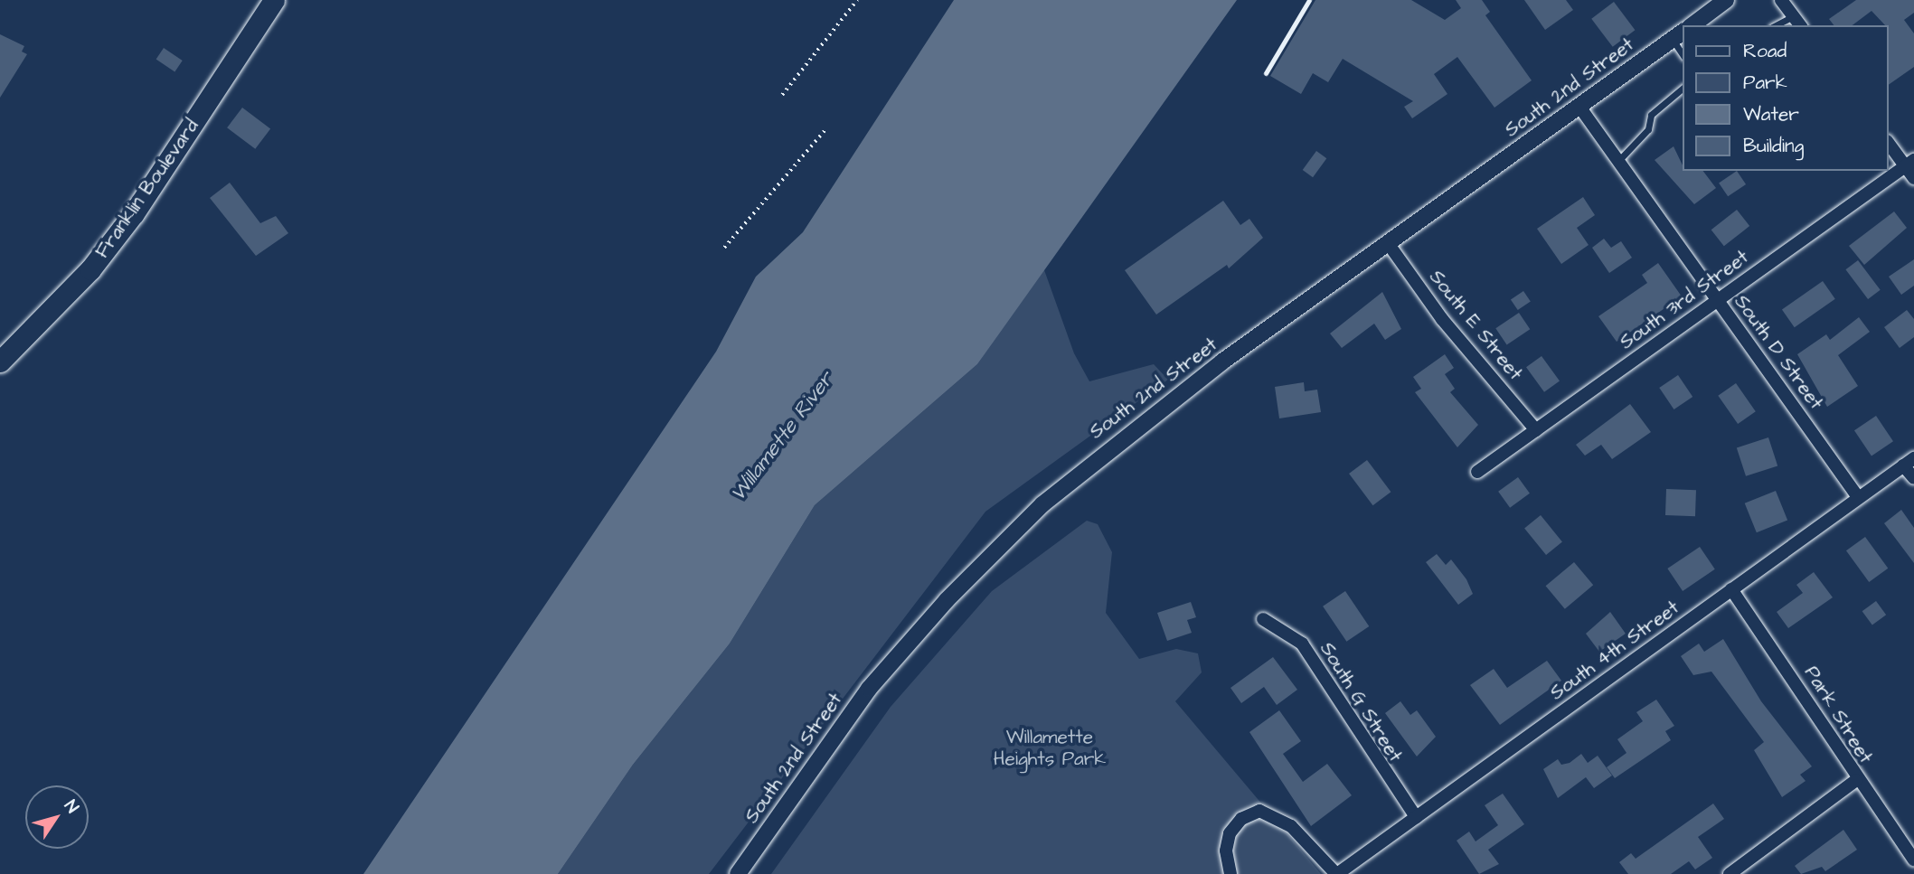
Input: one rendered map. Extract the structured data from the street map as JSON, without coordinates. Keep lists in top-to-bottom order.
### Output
{
  "streets": {
    "main road": ["Franklin Boulevard"],
    "street": [
      "South 2nd Street",
      "South 3rd Street",
      "South E Street",
      "South D Street",
      "South 4th Street",
      "South G Street",
      "Park Street"
    ]
  },
  "crossings": [
    ["South 2nd Street", "South E Street"],
    ["South 2nd Street", "South D Street"],
    ["South 3rd Street", "South E Street"],
    ["South 3rd Street", "South D Street"],
    ["South D Street", "South 4th Street"],
    ["South 4th Street", "South G Street"],
    ["South 4th Street", "Park Street"]
  ],
  "water": ["Willamette River"],
  "parks": ["Willamette Heights Park"],
  "legend": [
    "Road",
    "Park",
    "Water",
    "Building"
  ],
  "north": "top right"
}
